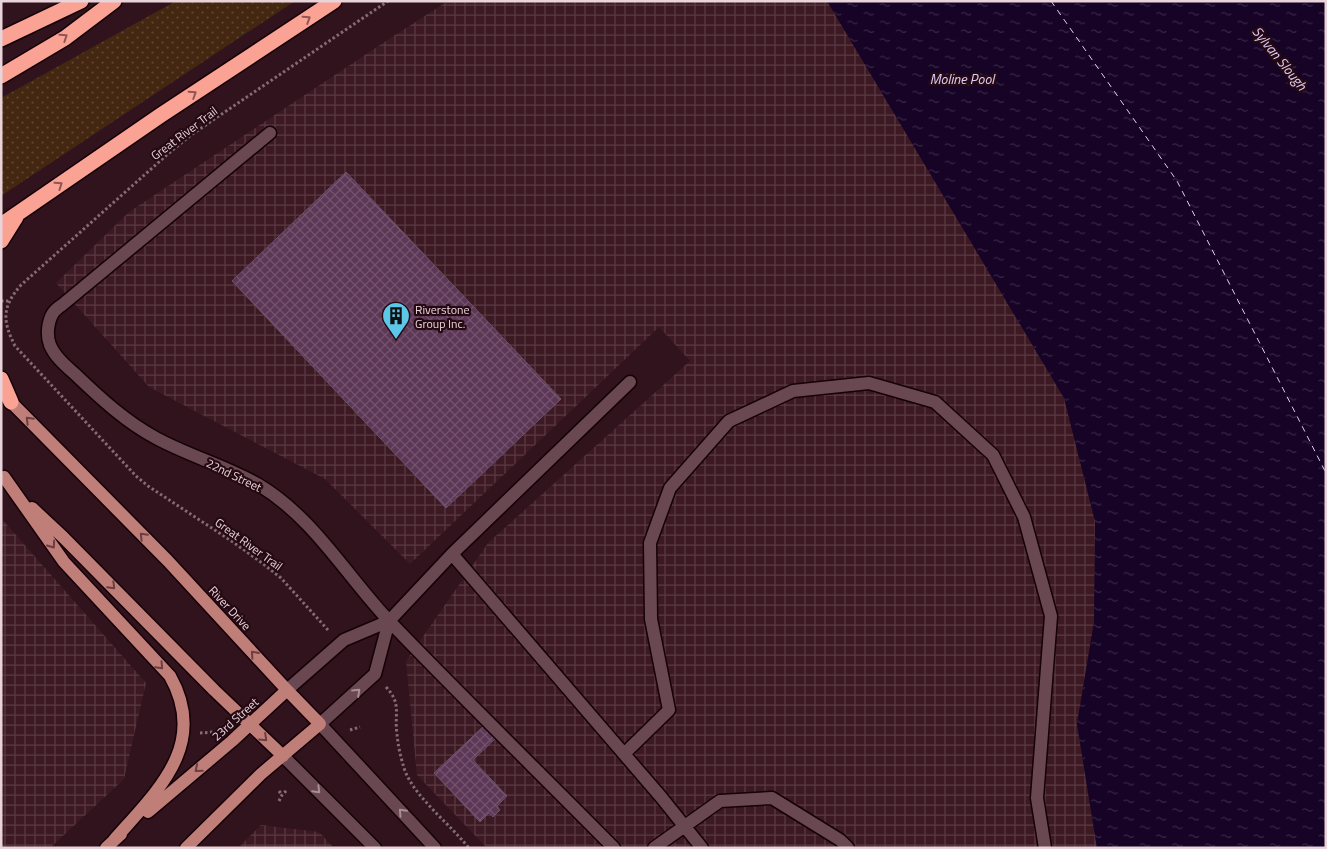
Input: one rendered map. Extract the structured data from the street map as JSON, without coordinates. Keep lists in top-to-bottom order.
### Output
{
  "streets": {
    "main road": ["River Drive", "23rd Street"],
    "street": ["22nd Street"],
    "path": ["Great River Trail"]
  },
  "crossings": [
    ["Great River Trail", "23rd Street"],
    ["22nd Street", "23rd Street"],
    ["River Drive", "23rd Street"]
  ],
  "water": ["Sylvan Slough", "Moline Pool"],
  "places": {
    "building": ["Riverstone Group Inc."]
  }
}
